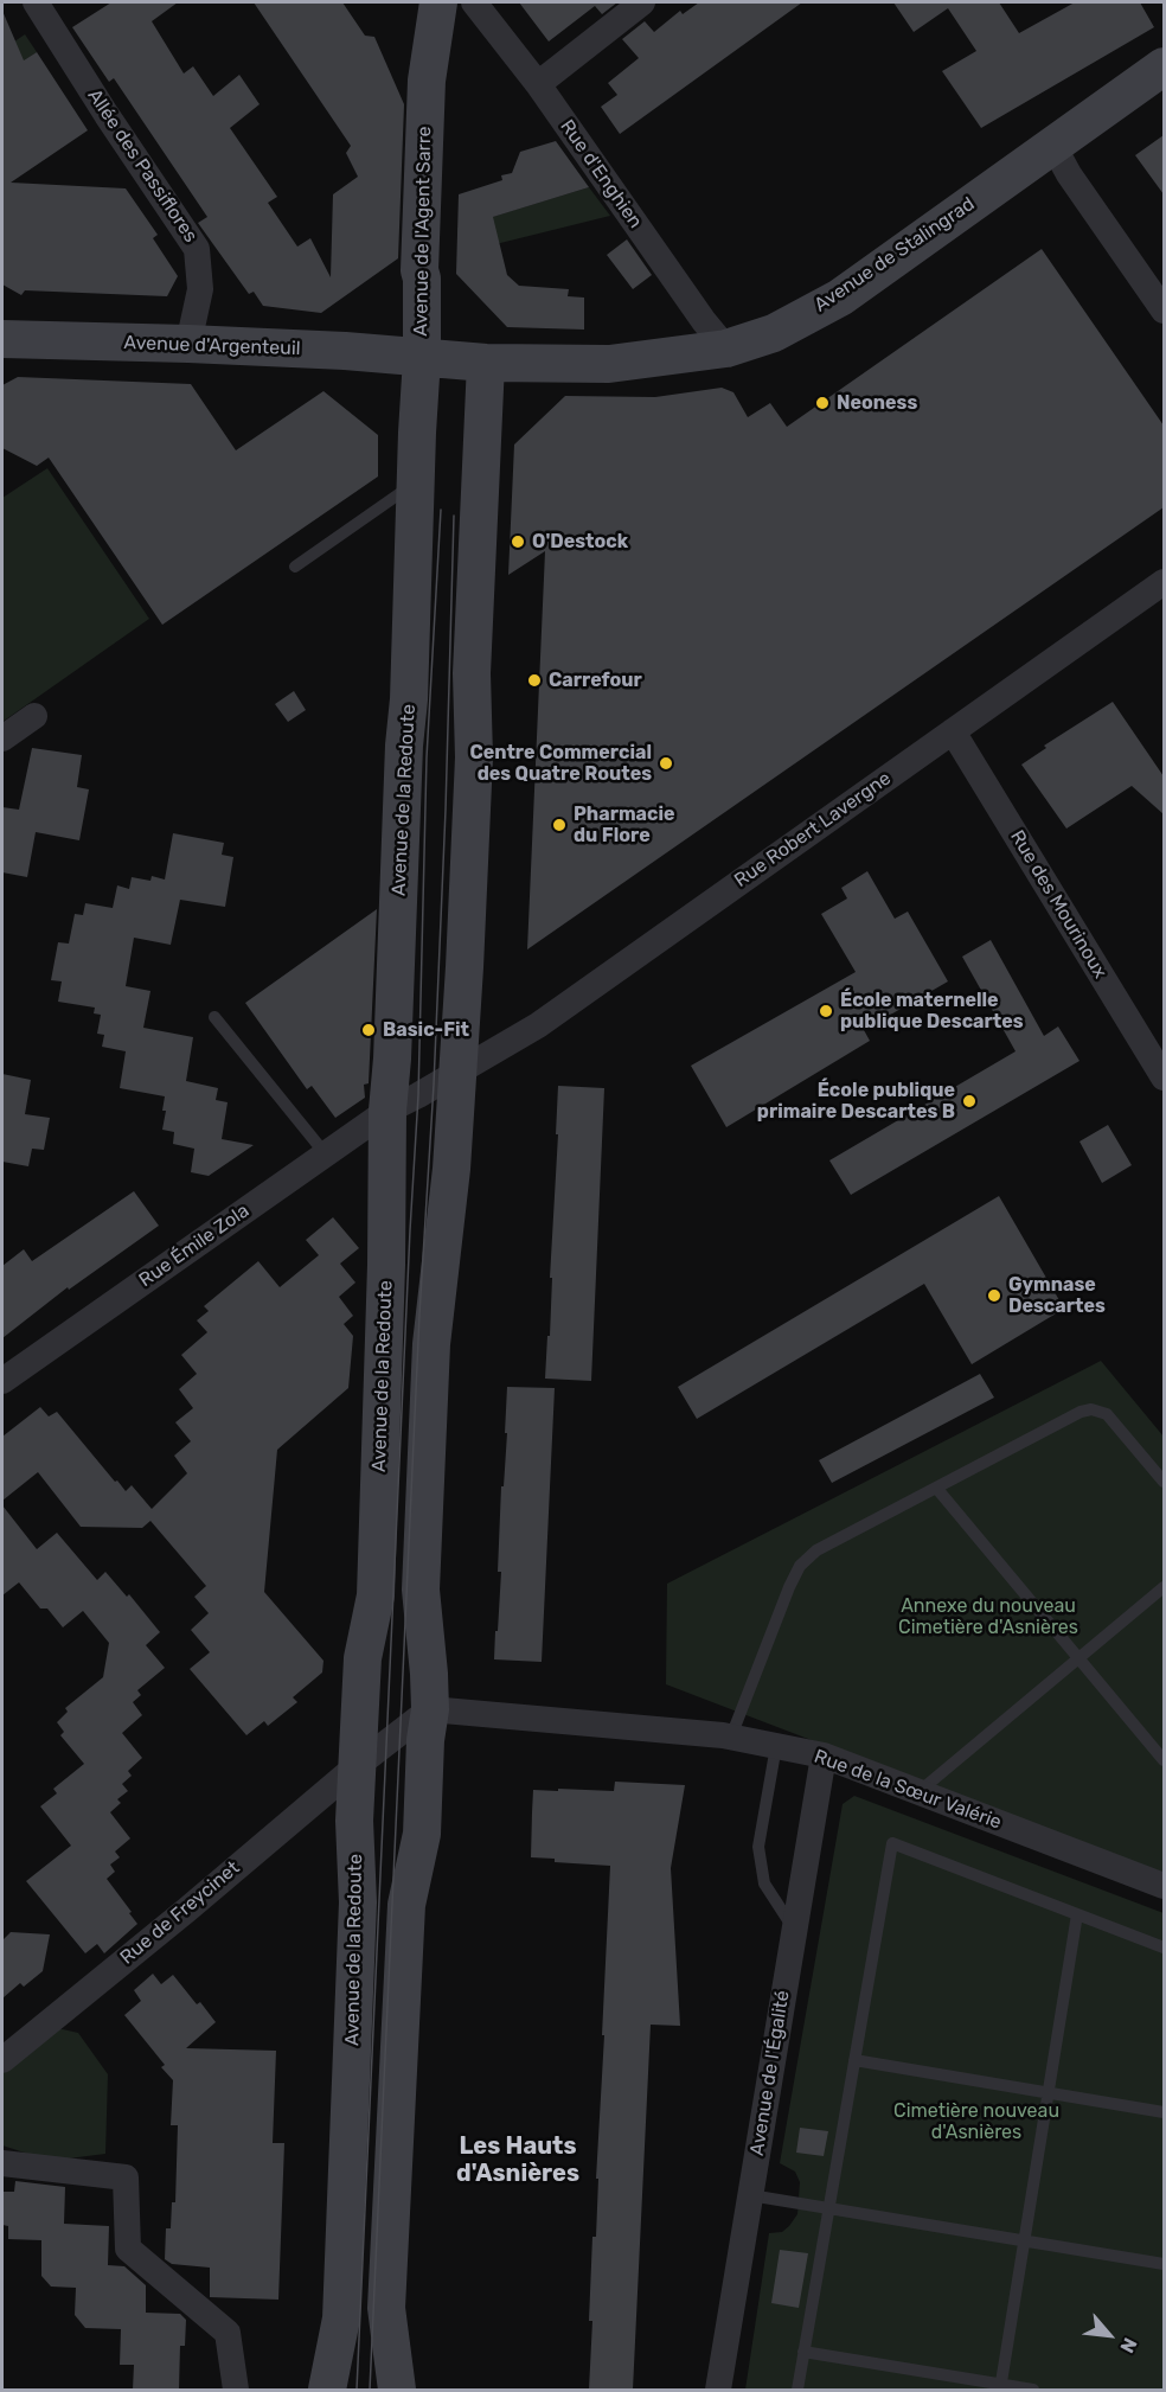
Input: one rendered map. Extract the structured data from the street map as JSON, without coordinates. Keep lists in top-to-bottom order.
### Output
{
  "streets": {
    "main road": [
      "Avenue de l'Agent Sarre",
      "Avenue de Stalingrad",
      "Avenue d'Argenteuil",
      "Avenue de la Redoute"
    ],
    "street": [
      "Allée des Passiflores",
      "Rue d'Enghien",
      "Rue Robert Lavergne",
      "Rue des Mourinoux",
      "Rue Émile Zola",
      "Rue de la Sœur Valérie",
      "Rue de Freycinet",
      "Avenue de l'Égalité"
    ]
  },
  "crossings": [
    ["Allée des Passiflores", "Avenue d'Argenteuil"],
    ["Rue d'Enghien", "Avenue de Stalingrad"],
    ["Avenue de l'Agent Sarre", "Avenue de Stalingrad"],
    ["Avenue de l'Agent Sarre", "Avenue d'Argenteuil"],
    ["Avenue de l'Agent Sarre", "Avenue de la Redoute"],
    ["Avenue de Stalingrad", "Avenue d'Argenteuil"],
    ["Avenue de Stalingrad", "Avenue de la Redoute"],
    ["Avenue d'Argenteuil", "Avenue de la Redoute"],
    ["Avenue de la Redoute", "Rue Robert Lavergne"],
    ["Avenue de la Redoute", "Rue Émile Zola"],
    ["Avenue de la Redoute", "Rue de Freycinet"],
    ["Rue Robert Lavergne", "Rue des Mourinoux"],
    ["Rue Robert Lavergne", "Rue Émile Zola"],
    ["Rue de la Sœur Valérie", "Rue de Freycinet"],
    ["Rue de la Sœur Valérie", "Avenue de l'Égalité"]
  ],
  "districts": ["Les Hauts d'Asnières"],
  "parks": ["Annexe du nouveau Cimetière d'Asnières", "Cimetière nouveau d'Asnières"],
  "places": [
    "Neoness",
    "O'Destock",
    "Carrefour",
    "Centre Commercial des Quatre Routes",
    "Pharmacie du Flore",
    "École maternelle publique Descartes",
    "Basic-Fit",
    "École publique primaire Descartes B",
    "Gymnase Descartes"
  ],
  "north": "bottom right"
}
